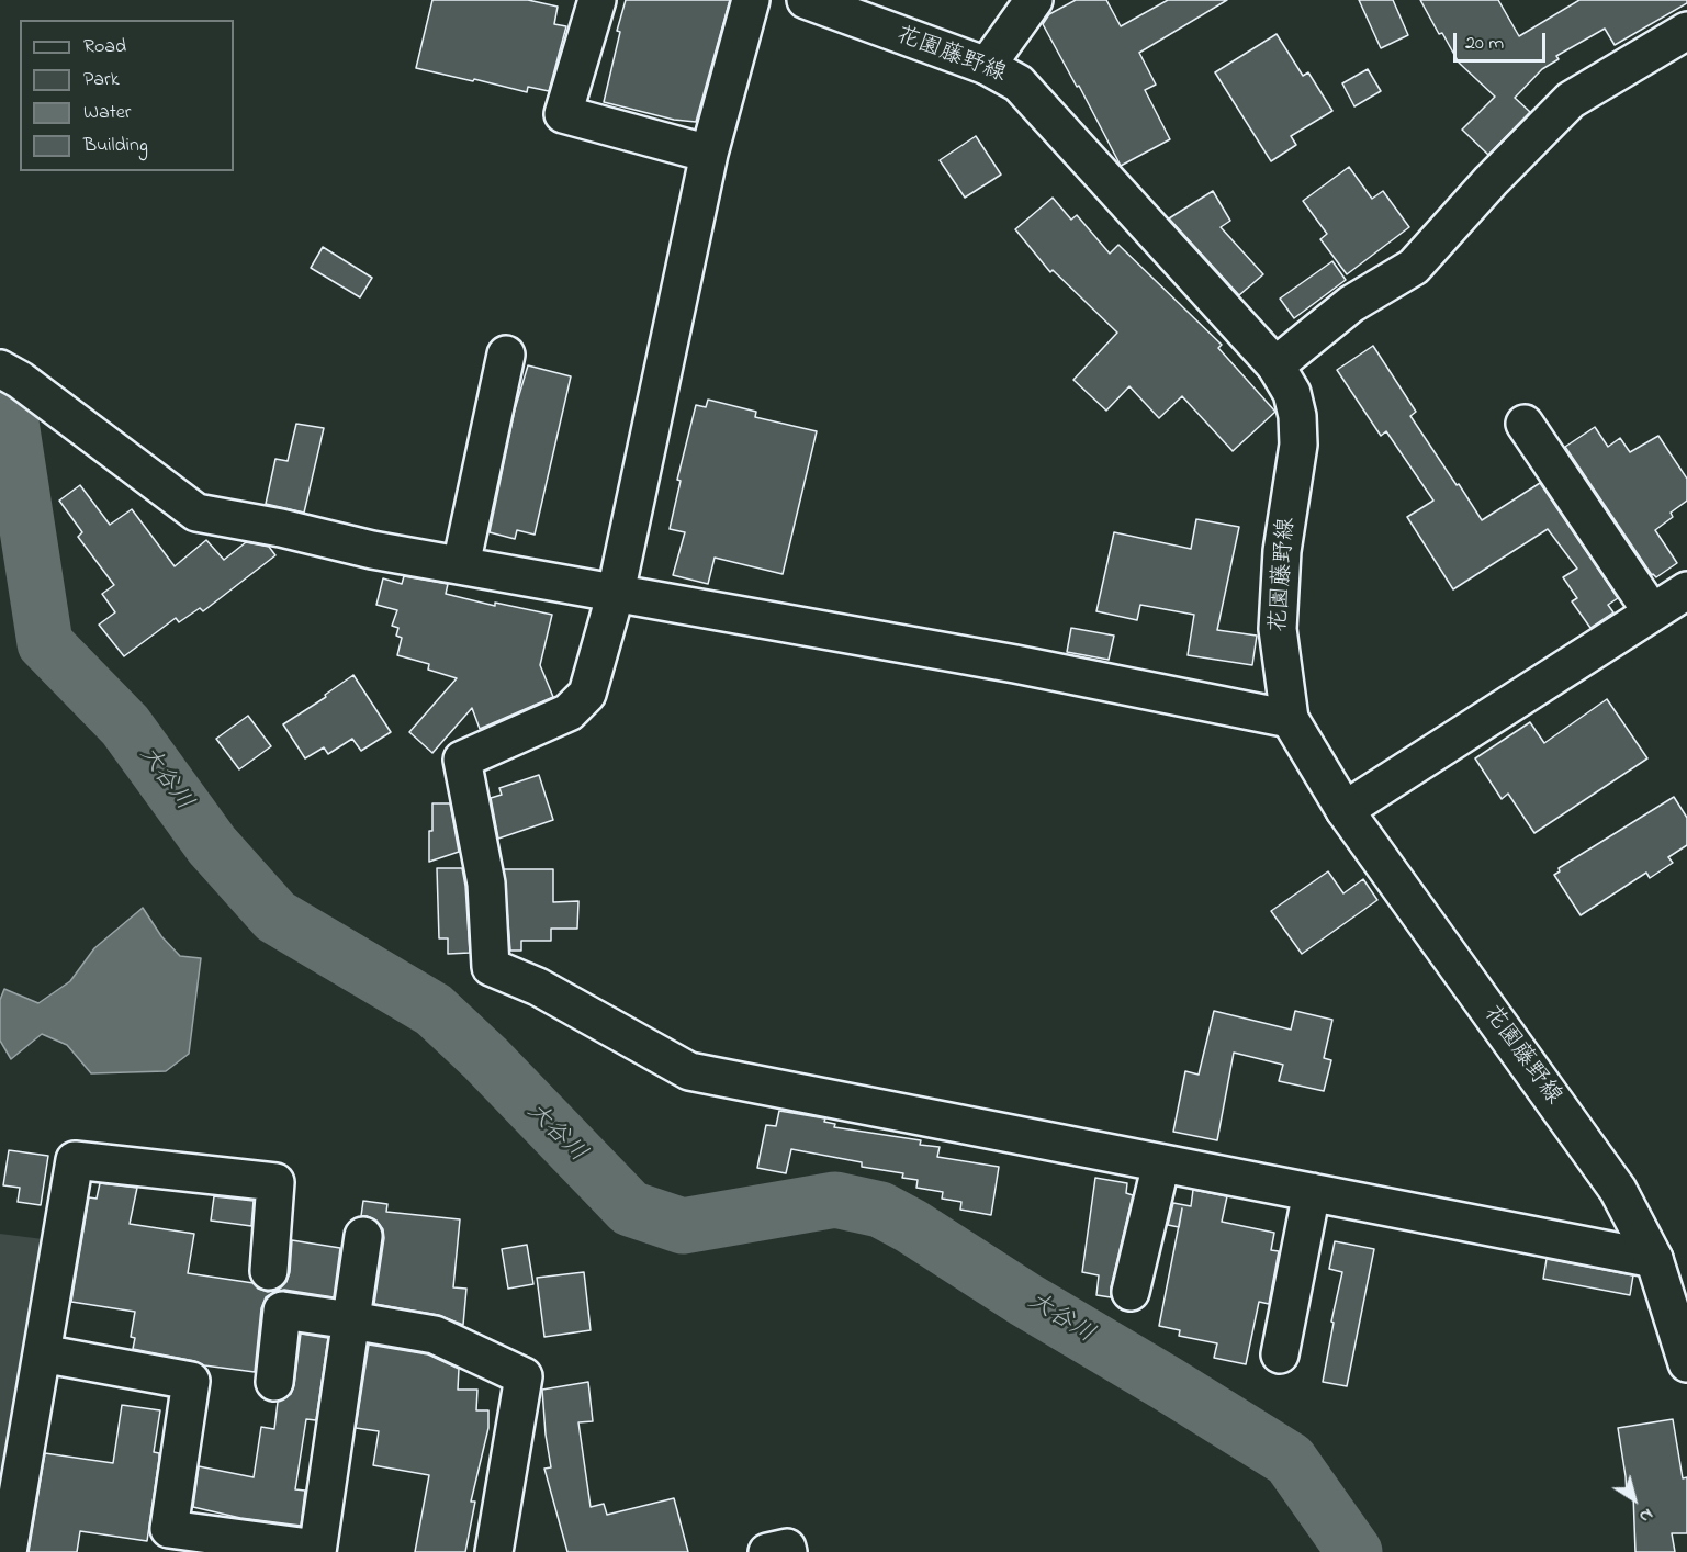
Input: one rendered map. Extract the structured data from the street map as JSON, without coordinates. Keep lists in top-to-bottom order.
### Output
{
  "streets": {
    "street": ["花園藤野線"]
  },
  "water": ["大谷川"],
  "legend": [
    "Road",
    "Park",
    "Water",
    "Building"
  ],
  "scale_bar": "20 m",
  "north": "bottom right"
}
